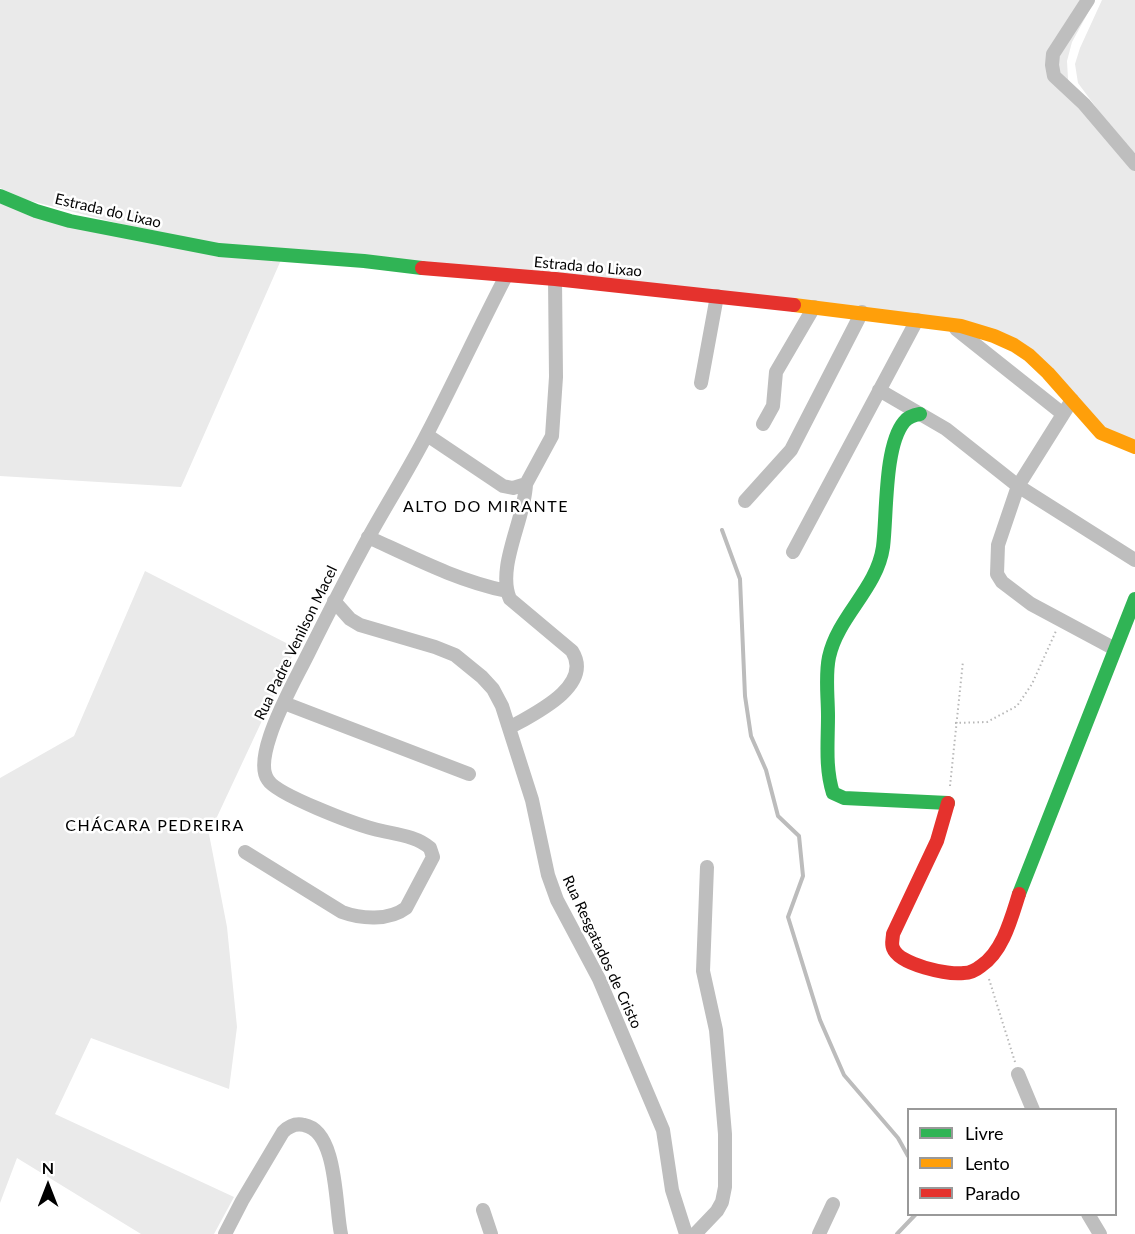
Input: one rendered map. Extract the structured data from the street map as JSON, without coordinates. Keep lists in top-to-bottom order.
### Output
{
  "streets": {
    "street": ["Estrada do Lixao", "Rua Padre Venilson Macel", "Rua Resgatados de Cristo"]
  },
  "crossings": [
    ["Estrada do Lixao", "Rua Padre Venilson Macel"],
    ["Rua Padre Venilson Macel", "Rua Resgatados de Cristo"]
  ],
  "districts": ["ALTO DO MIRANTE", "CHÁCARA PEDREIRA"],
  "legend": ["Livre", "Lento", "Parado"],
  "north": "top"
}
